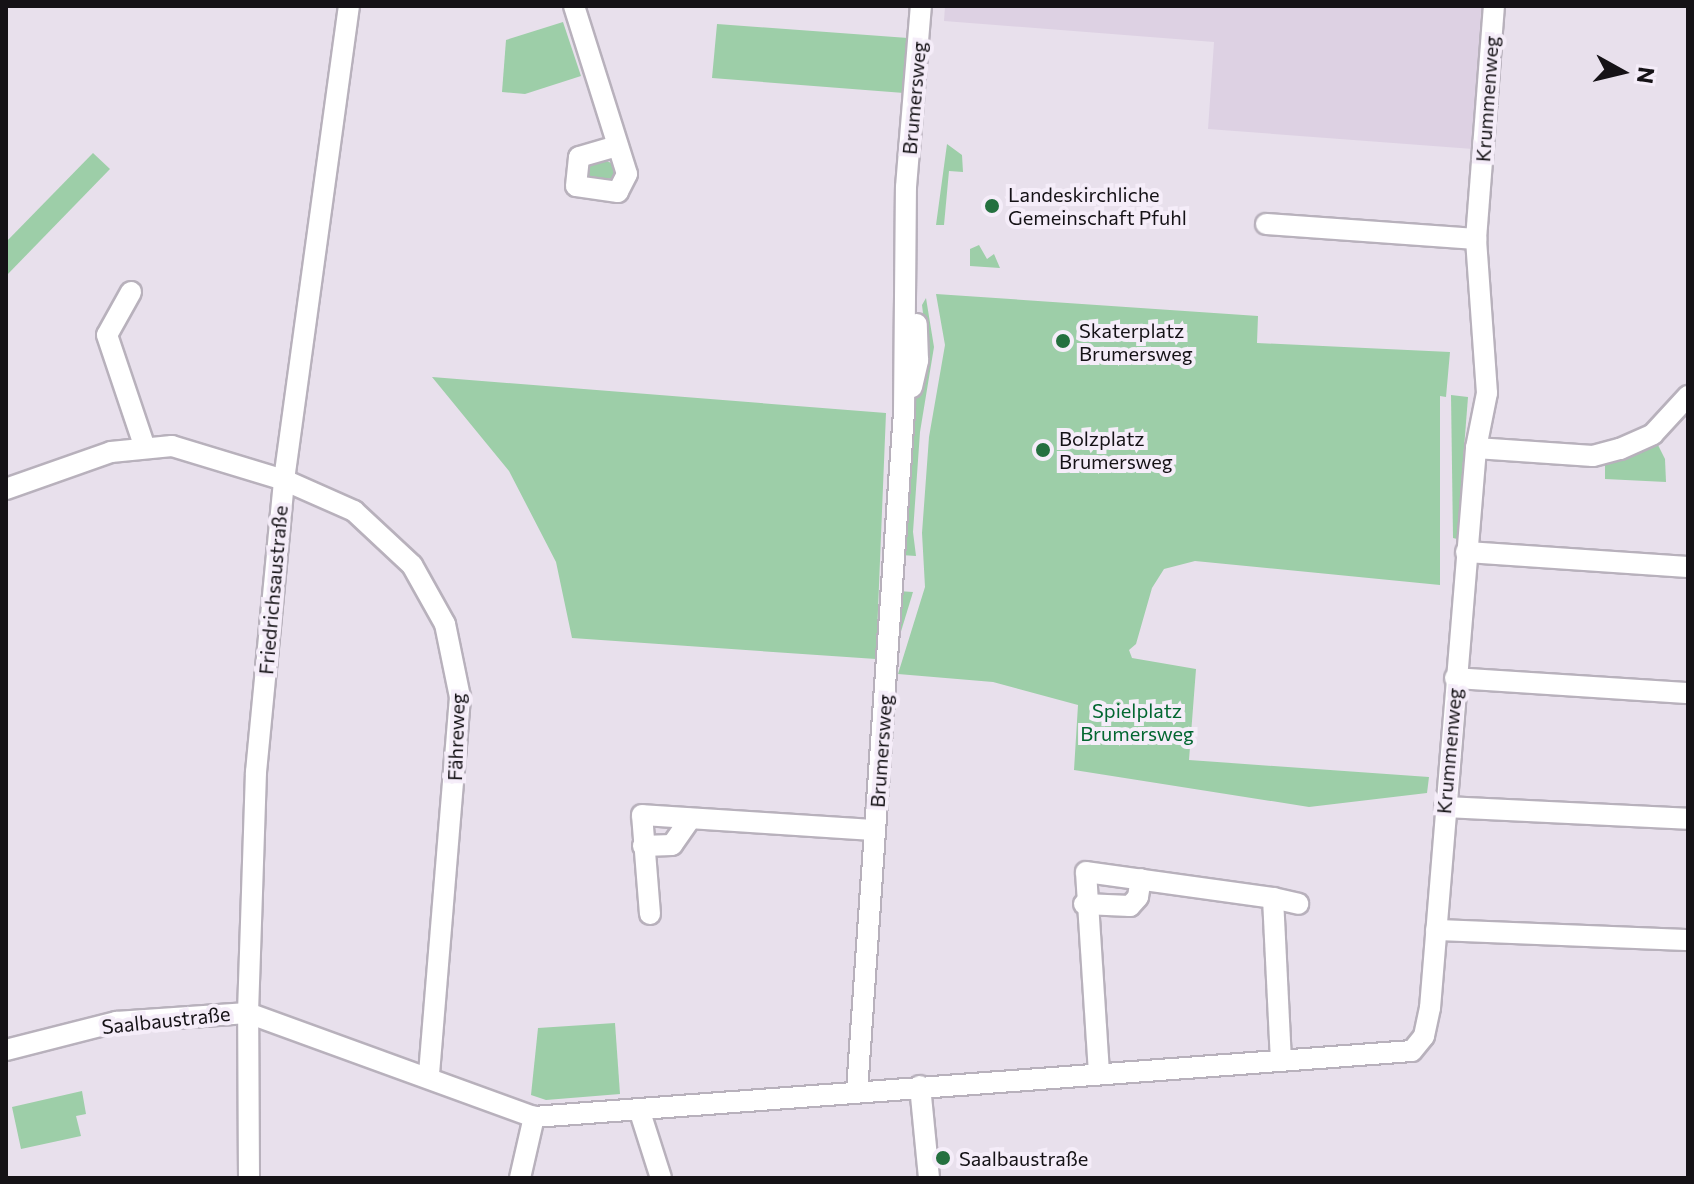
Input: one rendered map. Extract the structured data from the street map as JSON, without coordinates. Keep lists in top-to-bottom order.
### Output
{
  "streets": {
    "street": [
      "Brumersweg",
      "Krummenweg",
      "Friedrichsaustraße",
      "Fähreweg",
      "Saalbaustraße"
    ]
  },
  "crossings": [
    ["Brumersweg", "Saalbaustraße"],
    ["Krummenweg", "Saalbaustraße"],
    ["Friedrichsaustraße", "Fähreweg"],
    ["Friedrichsaustraße", "Saalbaustraße"],
    ["Fähreweg", "Saalbaustraße"]
  ],
  "parks": ["Spielplatz Brumersweg"],
  "places": [
    "Landeskirchliche Gemeinschaft Pfuhl",
    "Skaterplatz Brumersweg",
    "Bolzplatz Brumersweg",
    "Saalbaustraße"
  ],
  "north": "right"
}
